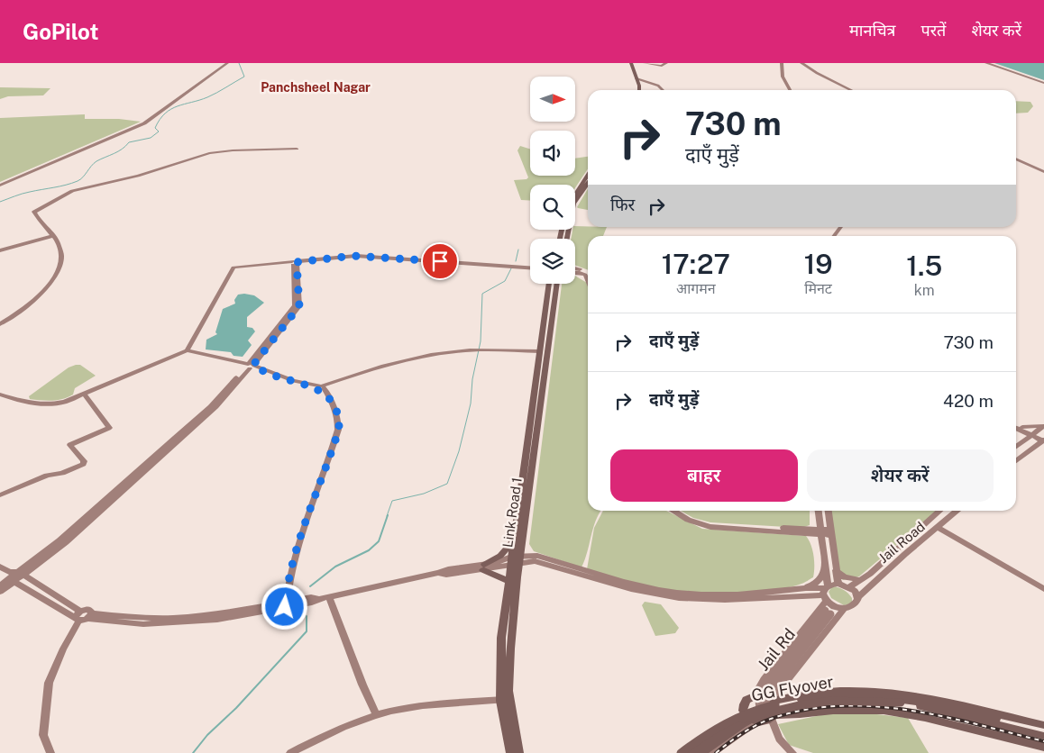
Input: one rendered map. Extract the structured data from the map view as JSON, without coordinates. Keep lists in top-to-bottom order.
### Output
{
  "streets": {
    "main road": ["Link Road 1", "GG Flyover"],
    "street": ["Jail Road", "Jail Rd"]
  },
  "crossings": [
    ["Jail Road", "Jail Rd"],
    ["Jail Rd", "GG Flyover"]
  ],
  "districts": ["Panchsheel Nagar"],
  "north": "right",
  "page": {
    "header": "GoPilot",
    "nav": ["मानचित्र", "परतें", "शेयर करें"],
    "turn": ["730 m", "दाएँ मुड़ें"],
    "then": "फिर",
    "eta": [
      "17:27",
      "आगमन",
      "19",
      "मिनट",
      "1.5",
      "km"
    ],
    "list": [
      {
        "name": "दाएँ मुड़ें",
        "value": "730 m"
      },
      {
        "name": "दाएँ मुड़ें",
        "value": "420 m"
      }
    ],
    "buttons": ["बाहर", "शेयर करें"]
  }
}
